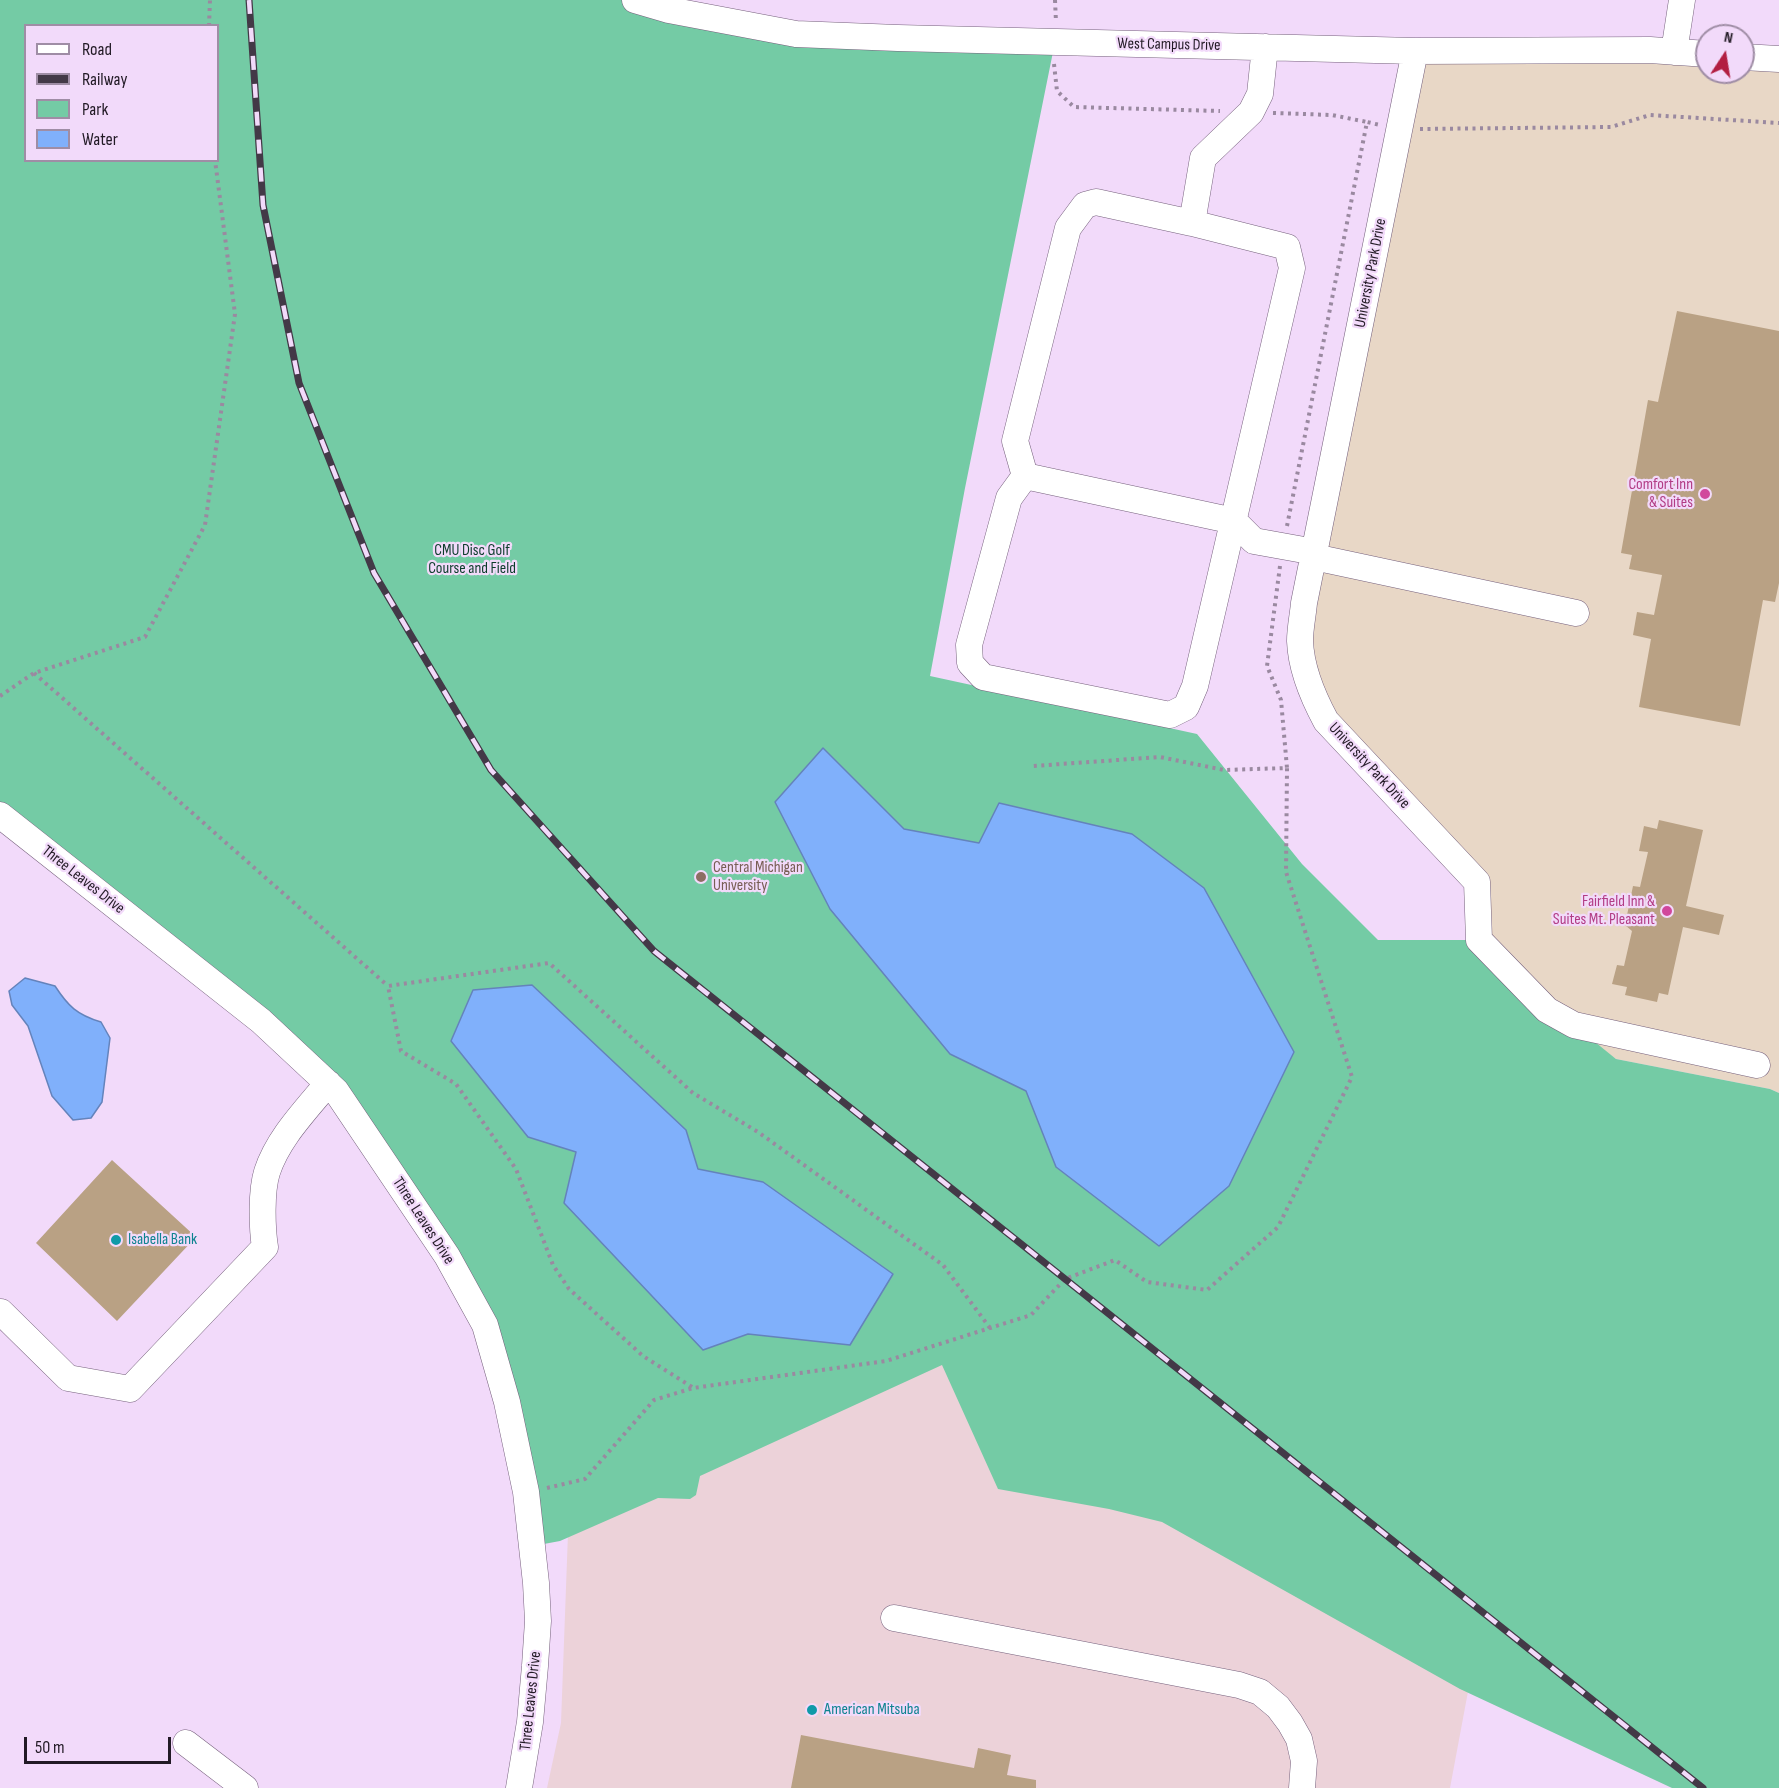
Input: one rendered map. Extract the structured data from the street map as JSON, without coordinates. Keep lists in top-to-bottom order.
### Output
{
  "streets": {
    "street": ["West Campus Drive", "University Park Drive", "Three Leaves Drive"]
  },
  "crossings": [
    ["West Campus Drive", "University Park Drive"]
  ],
  "parks": ["CMU Disc Golf Course and Field"],
  "places": [
    "Comfort Inn & Suites",
    "Central Michigan University",
    "Fairfield Inn & Suites Mt. Pleasant",
    "Isabella Bank",
    "American Mitsuba"
  ],
  "legend": [
    "Road",
    "Railway",
    "Park",
    "Water"
  ],
  "scale_bar": "50 m",
  "north": "top"
}
